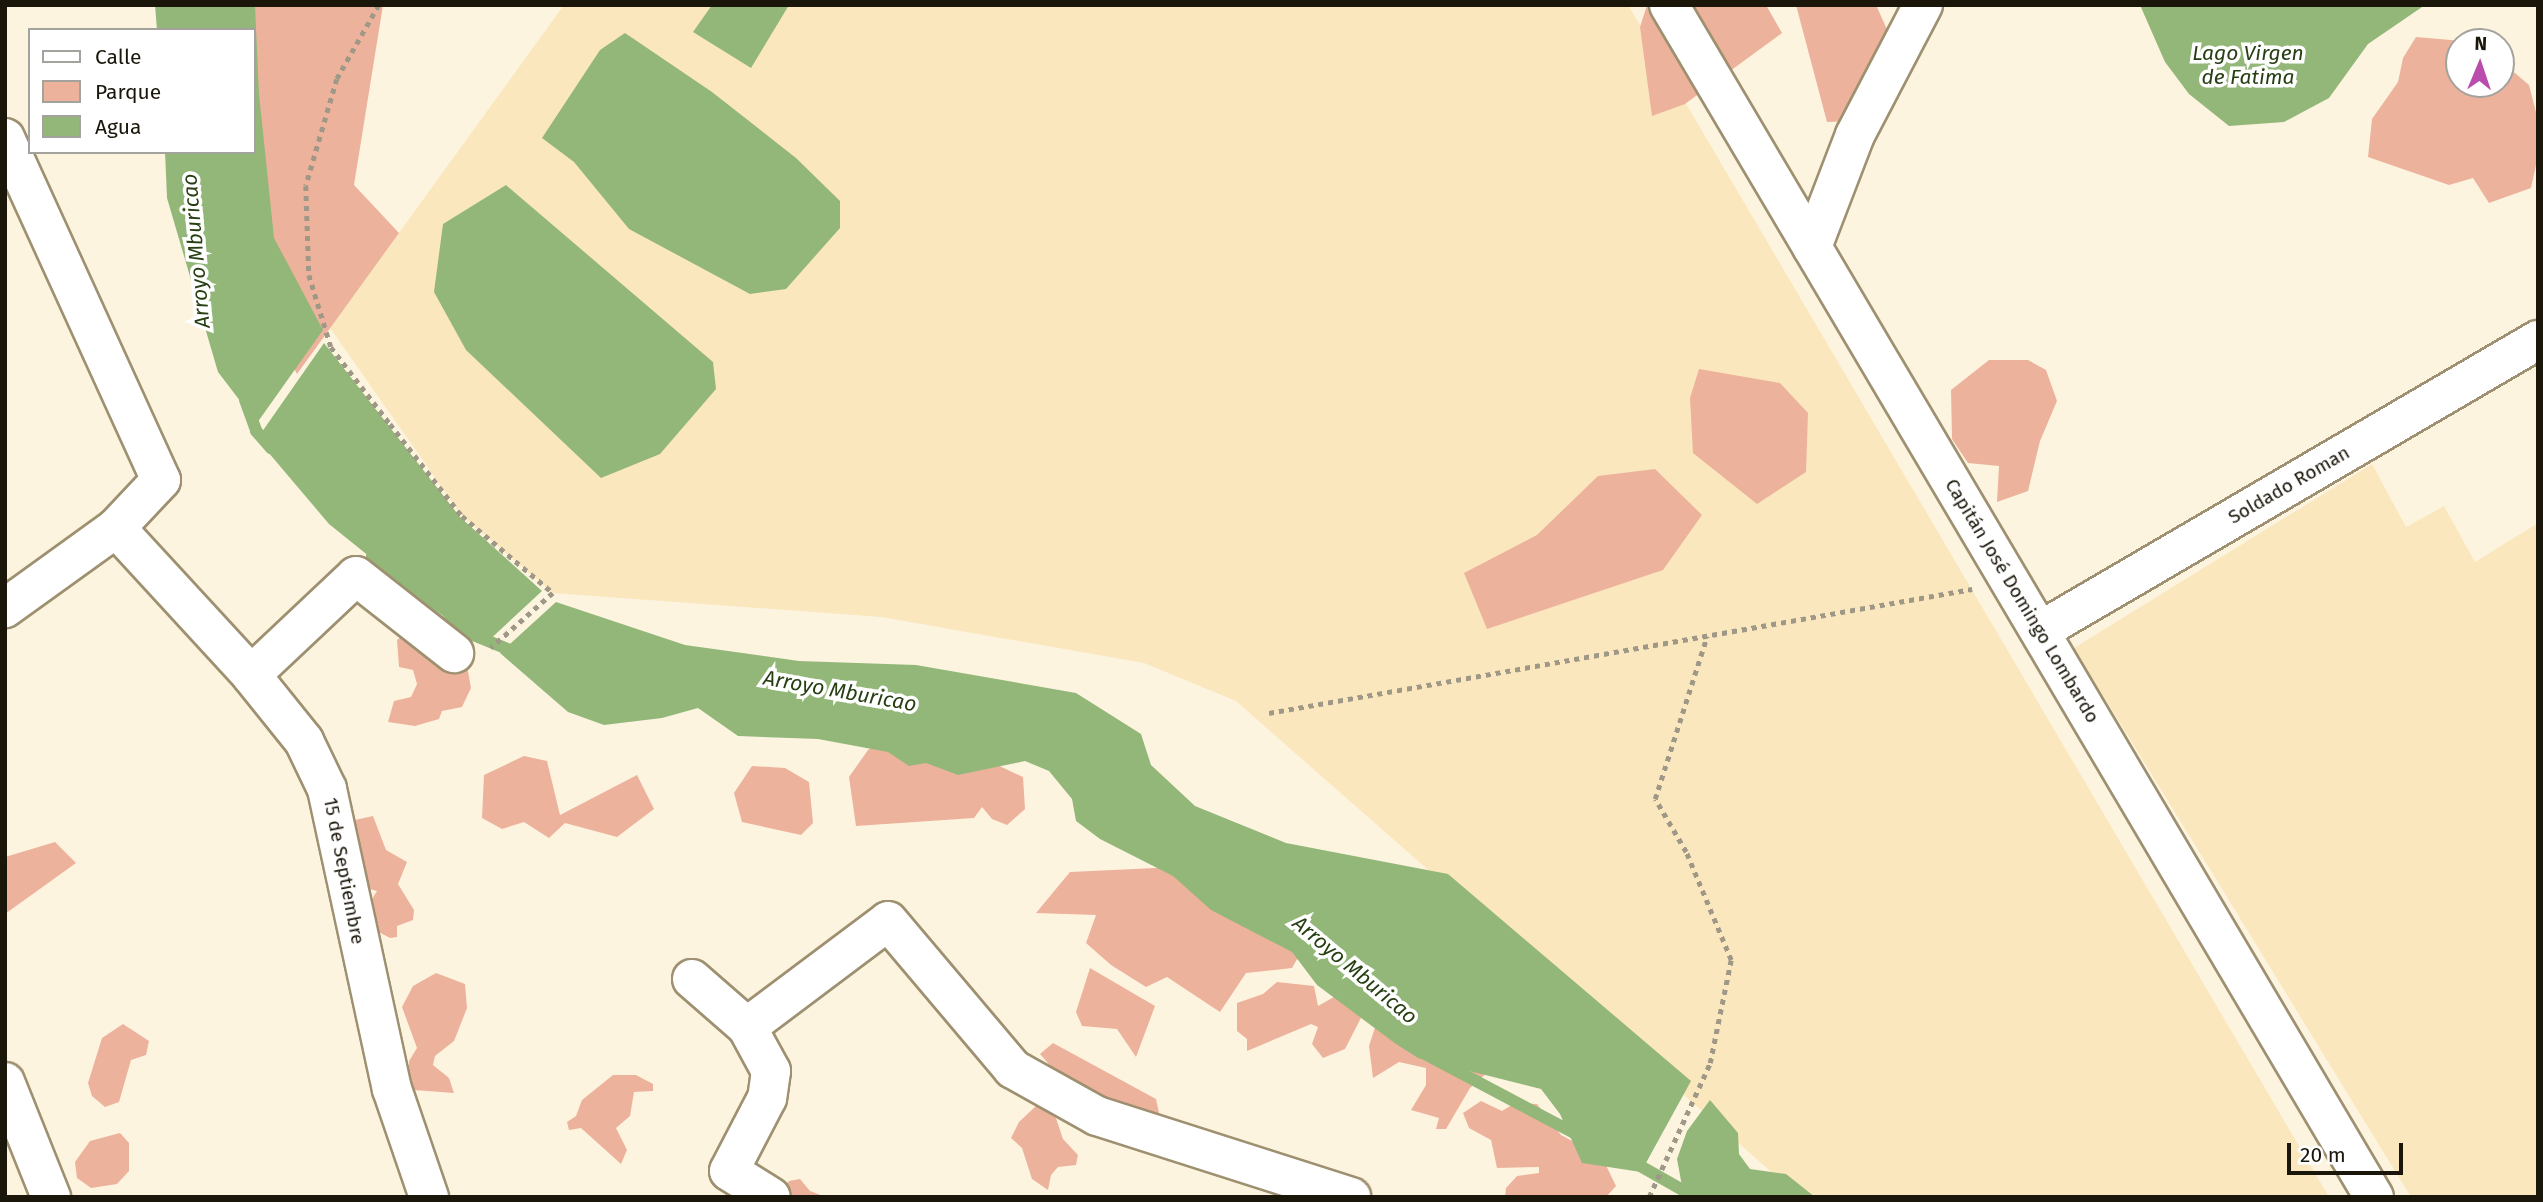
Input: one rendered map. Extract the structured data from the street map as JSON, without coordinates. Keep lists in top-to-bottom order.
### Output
{
  "streets": {
    "street": ["Soldado Roman", "Capitán José Domingo Lombardo", "15 de Septiembre"]
  },
  "crossings": [
    ["Soldado Roman", "Capitán José Domingo Lombardo"]
  ],
  "water": ["Lago Virgen de Fatima", "Arroyo Mburicao"],
  "legend": ["Calle", "Parque", "Agua"],
  "scale_bar": "20 m",
  "north": "top"
}
